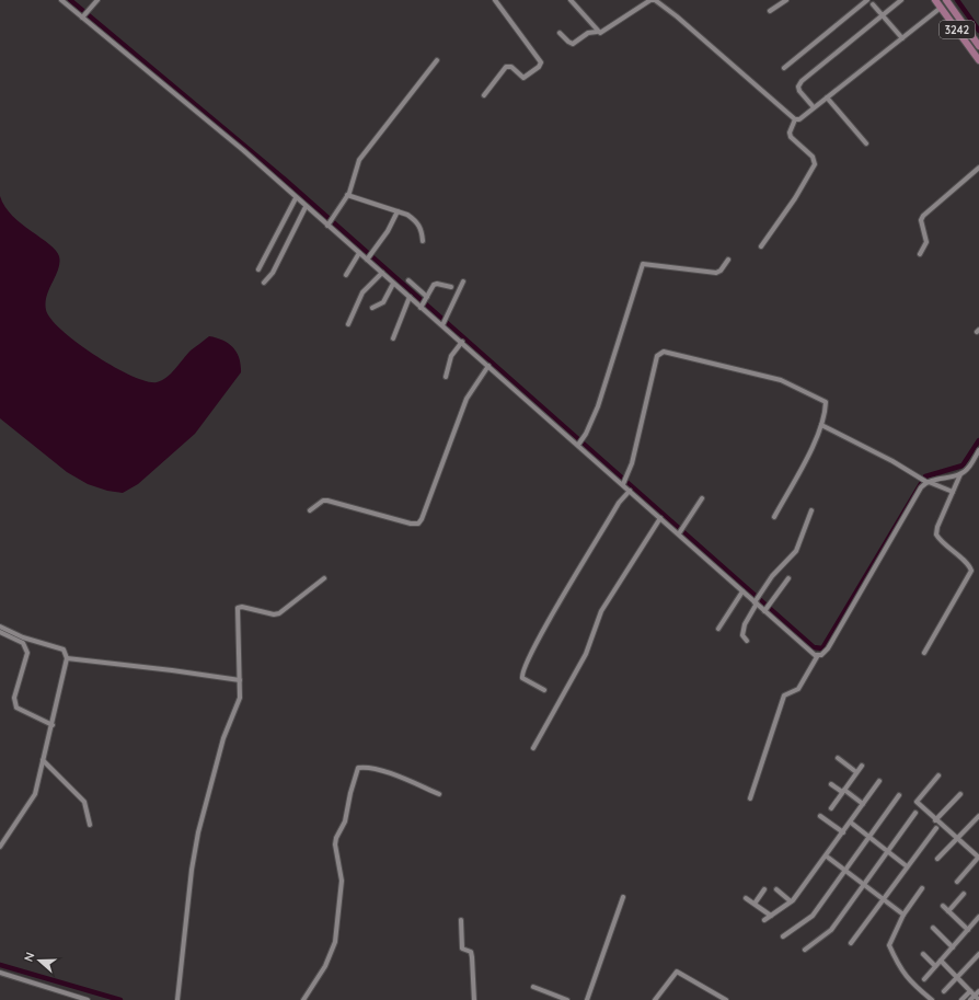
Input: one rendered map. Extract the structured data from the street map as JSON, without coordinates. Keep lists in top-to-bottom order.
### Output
{
  "streets": {
    "main road": ["3242"]
  },
  "north": "left"
}
